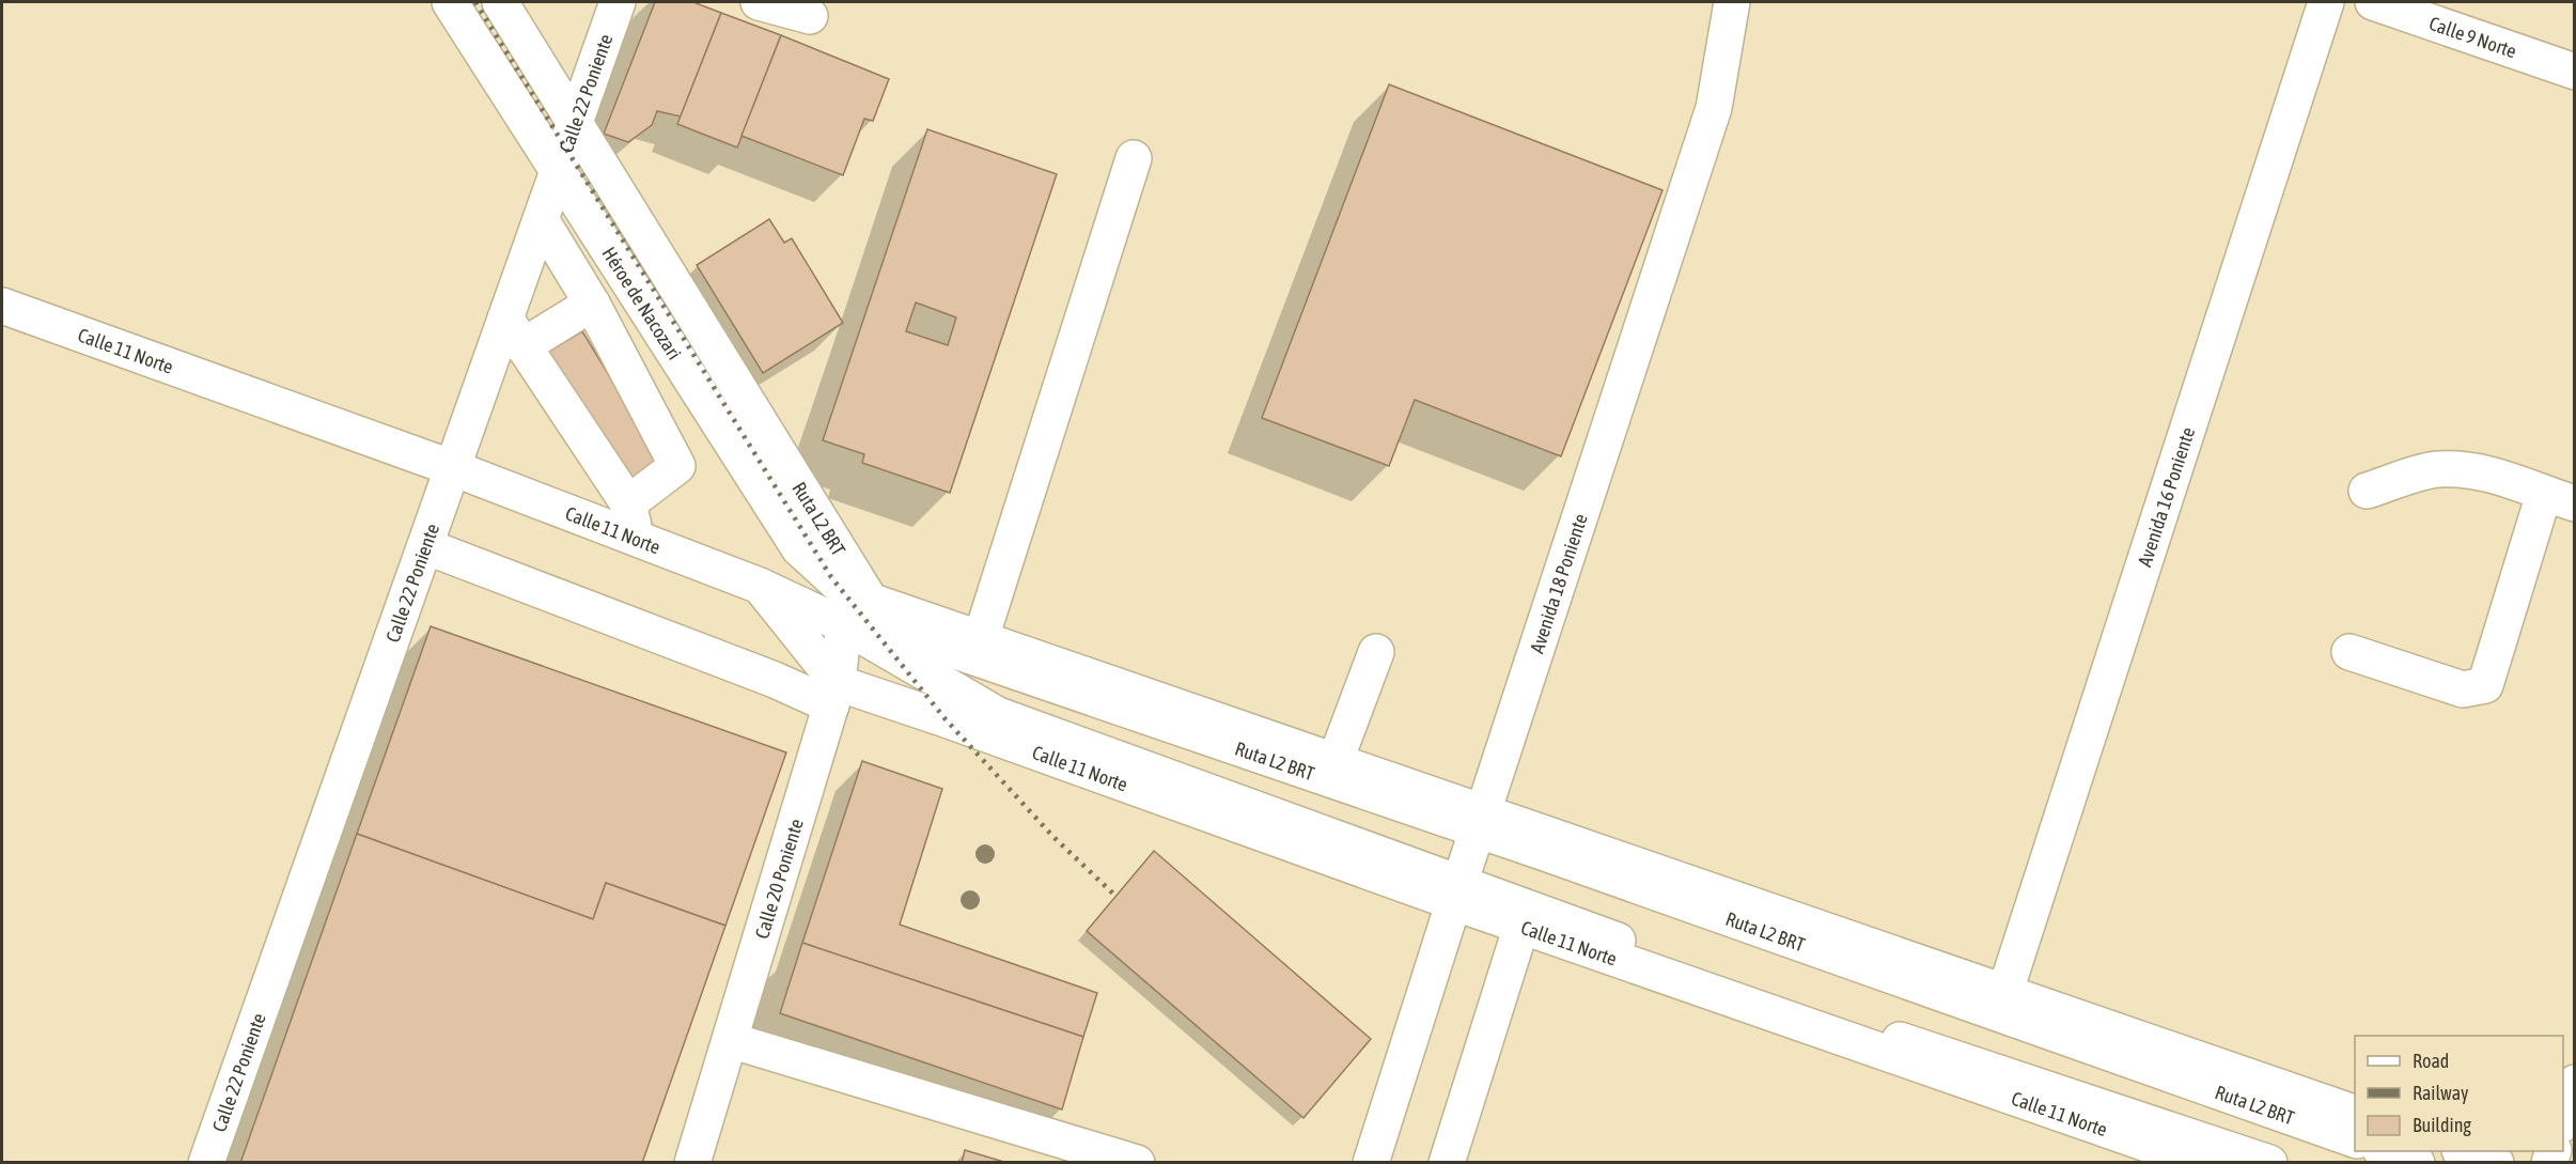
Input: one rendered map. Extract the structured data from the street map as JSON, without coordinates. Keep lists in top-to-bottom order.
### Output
{
  "streets": {
    "street": [
      "Calle 9 Norte",
      "Calle 22 Poniente",
      "Héroe de Nacozari",
      "Calle 11 Norte",
      "Avenida 16 Poniente",
      "Ruta L2 BRT",
      "Avenida 18 Poniente",
      "Calle 20 Poniente"
    ]
  },
  "crossings": [
    ["Calle 22 Poniente", "Héroe de Nacozari"],
    ["Calle 22 Poniente", "Calle 11 Norte"],
    ["Calle 22 Poniente", "Ruta L2 BRT"],
    ["Héroe de Nacozari", "Ruta L2 BRT"],
    ["Héroe de Nacozari", "Calle 20 Poniente"],
    ["Calle 11 Norte", "Ruta L2 BRT"],
    ["Calle 11 Norte", "Avenida 18 Poniente"],
    ["Calle 11 Norte", "Calle 20 Poniente"],
    ["Ruta L2 BRT", "Avenida 18 Poniente"],
    ["Ruta L2 BRT", "Calle 20 Poniente"]
  ],
  "legend": ["Road", "Railway", "Building"]
}
